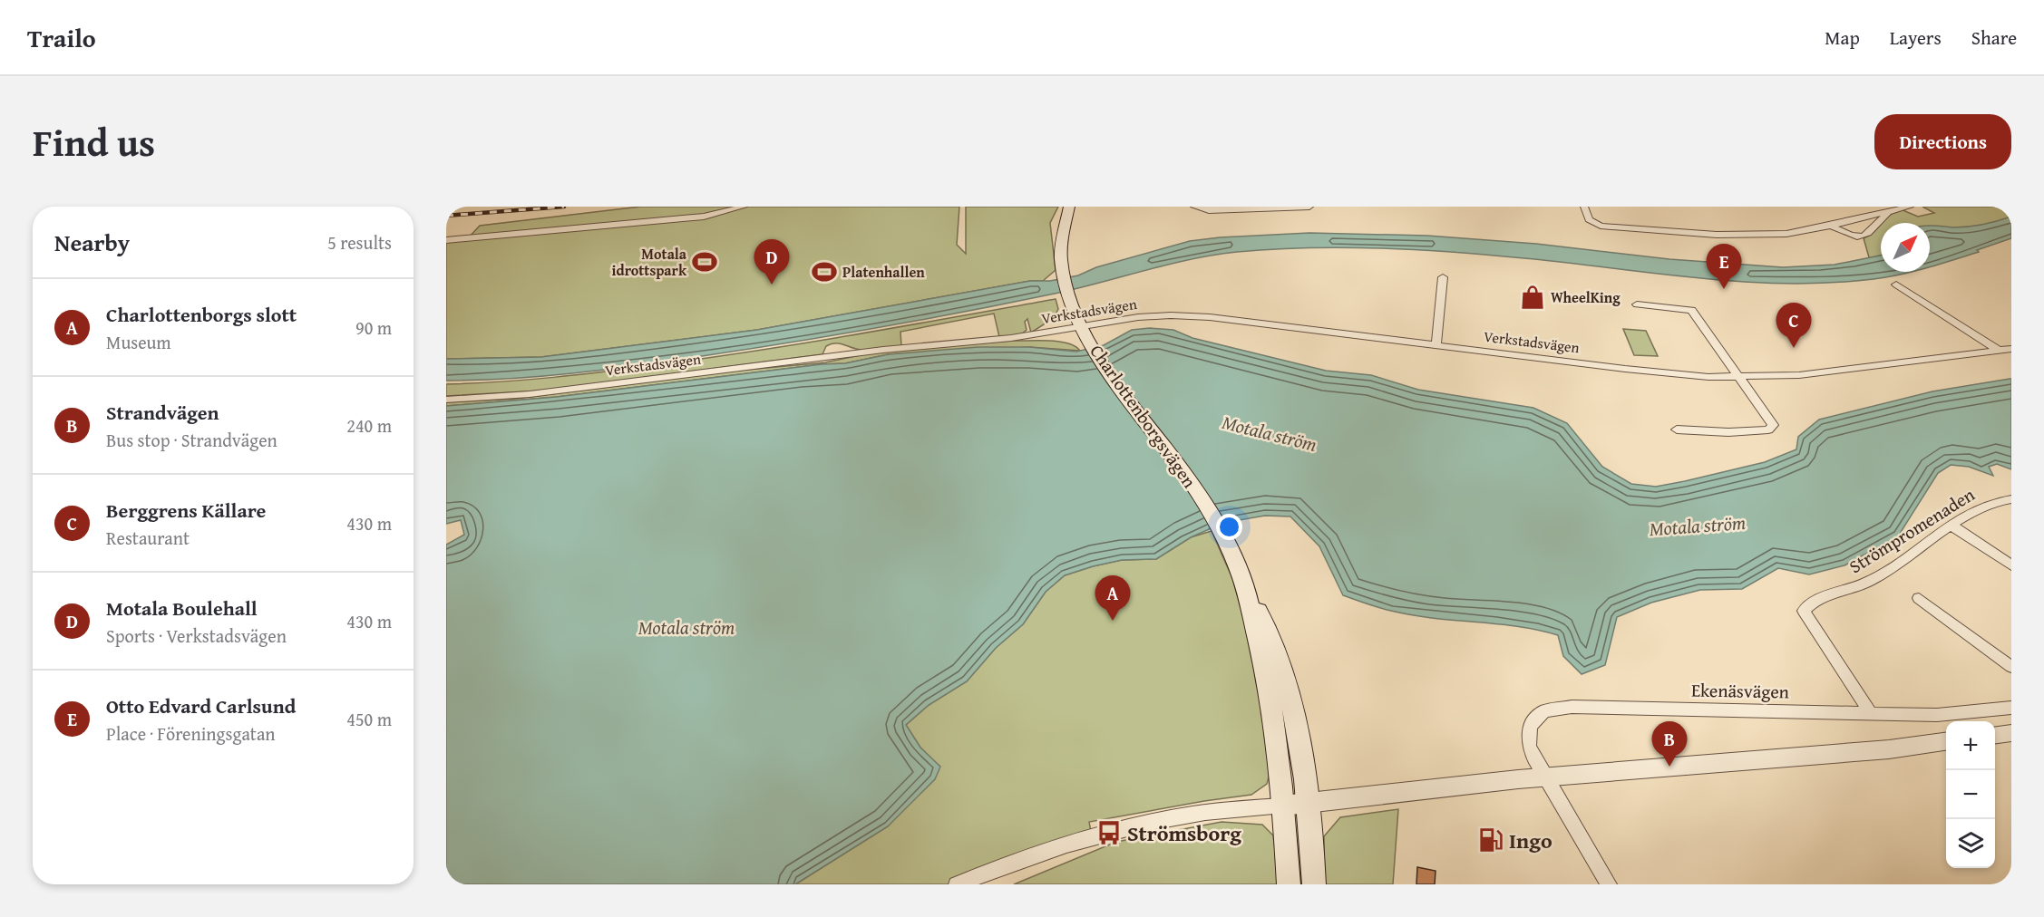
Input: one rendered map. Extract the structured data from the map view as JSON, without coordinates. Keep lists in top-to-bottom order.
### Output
{
  "streets": {
    "main road": ["Charlottenborgsvägen"],
    "street": ["Verkstadsvägen", "Strömpromenaden", "Ekenäsvägen"]
  },
  "crossings": [
    ["Verkstadsvägen", "Charlottenborgsvägen"],
    ["Strömpromenaden", "Ekenäsvägen"]
  ],
  "water": ["Motala ström"],
  "places": {
    "sports": ["Motala idrottspark", "Platenhallen"],
    "shop": ["WheelKing"],
    "bus stop": ["Strömsborg"],
    "fuel station": ["Ingo"]
  },
  "north": "top right",
  "page": {
    "header": "Trailo",
    "nav": ["Map", "Layers", "Share"],
    "title": "Find us",
    "buttons": "Directions",
    "heading": ["Nearby", "5 results"],
    "pins": [
      "D",
      "E",
      "C",
      "A",
      "B"
    ],
    "list": [
      {
        "mark": "A",
        "name": "Charlottenborgs slott",
        "note": "Museum",
        "value": "90 m"
      },
      {
        "mark": "B",
        "name": "Strandvägen",
        "note": "Bus stop · Strandvägen",
        "value": "240 m"
      },
      {
        "mark": "C",
        "name": "Berggrens Källare",
        "note": "Restaurant",
        "value": "430 m"
      },
      {
        "mark": "D",
        "name": "Motala Boulehall",
        "note": "Sports · Verkstadsvägen",
        "value": "430 m"
      },
      {
        "mark": "E",
        "name": "Otto Edvard Carlsund",
        "note": "Place · Föreningsgatan",
        "value": "450 m"
      }
    ],
    "map_buttons": ["+", "−"]
  }
}
